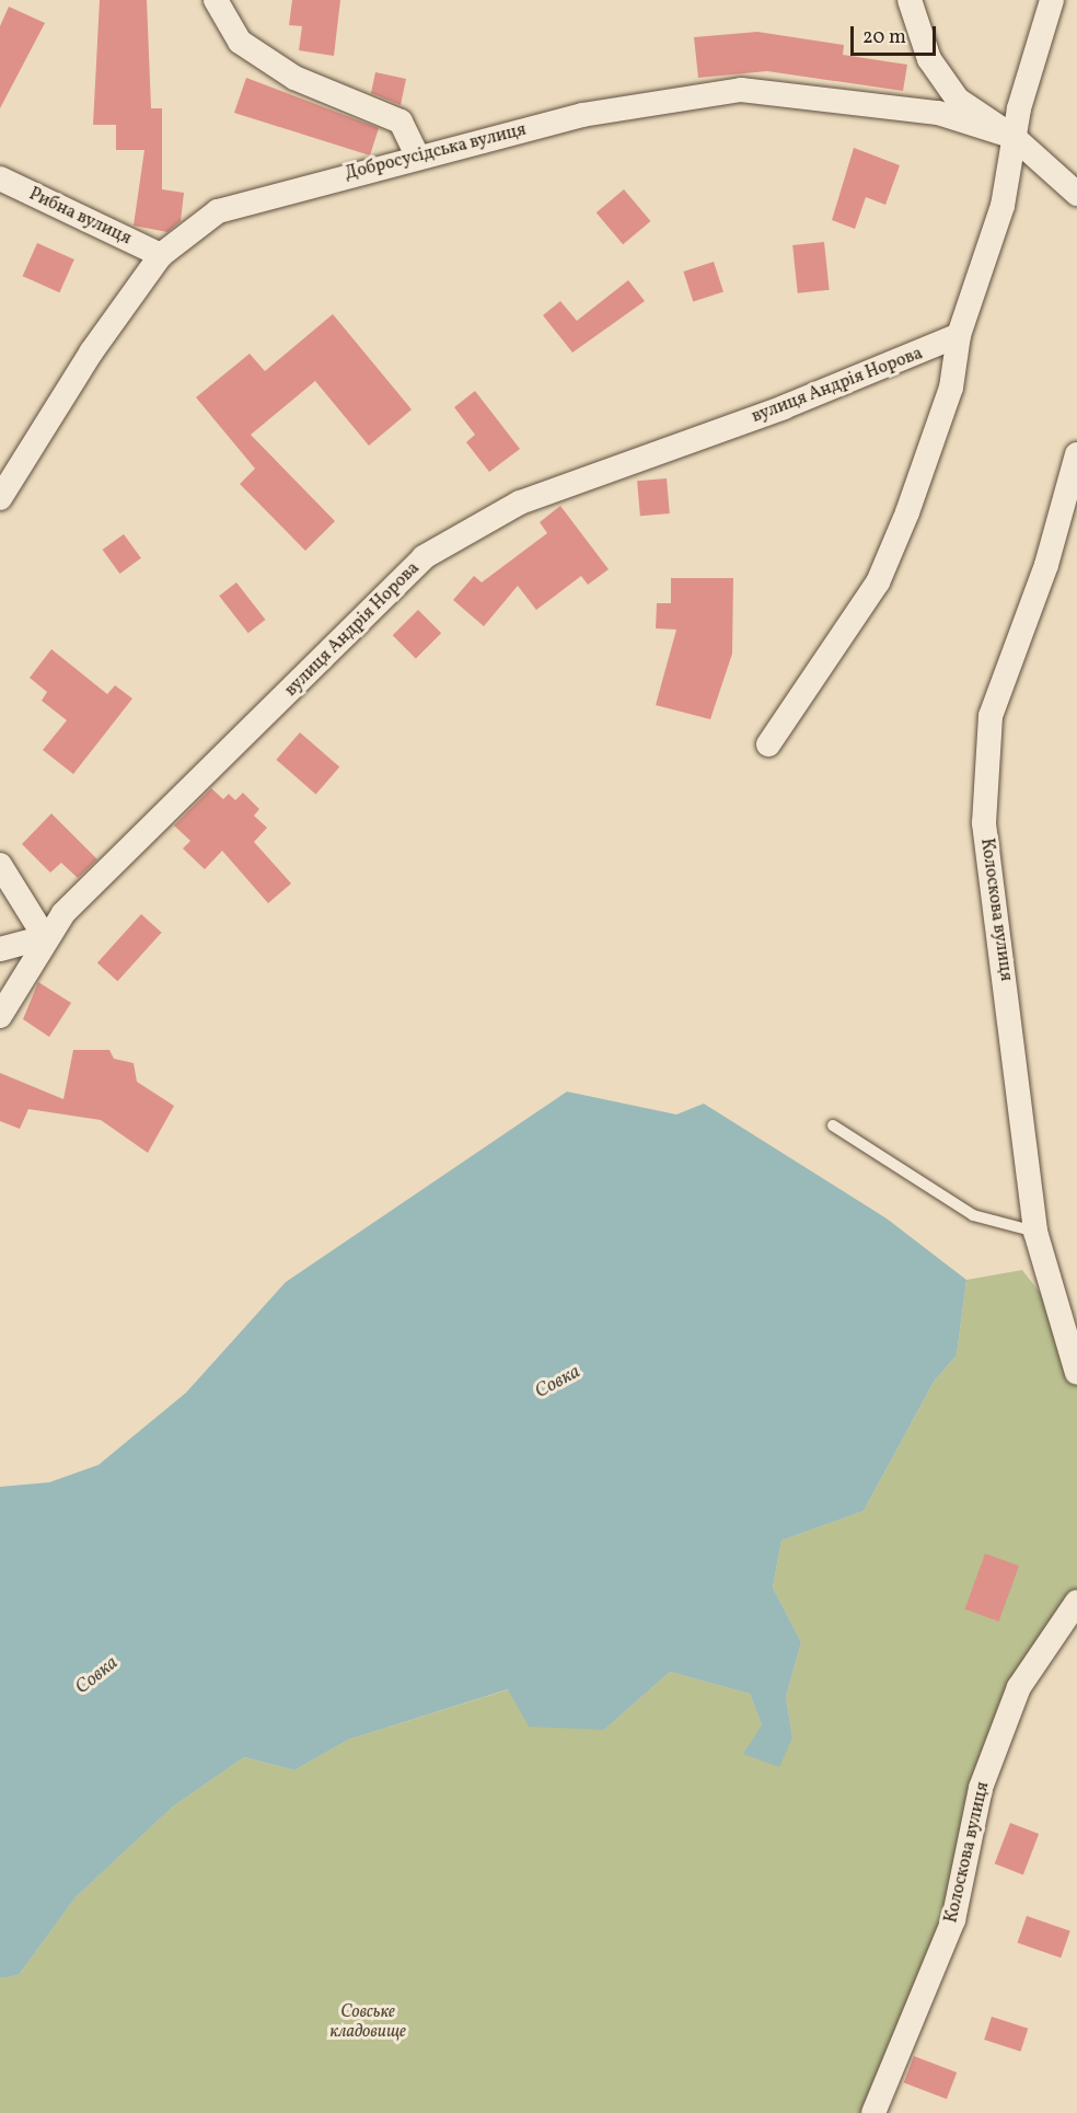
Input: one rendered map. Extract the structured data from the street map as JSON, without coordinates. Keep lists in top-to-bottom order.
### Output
{
  "streets": {
    "street": [
      "Добросусідська вулиця",
      "Рибна вулиця",
      "вулиця Андрія Норова",
      "Колоскова вулиця"
    ]
  },
  "crossings": [
    ["Добросусідська вулиця", "Рибна вулиця"]
  ],
  "water": ["Совка"],
  "parks": ["Совське кладовище"],
  "scale_bar": "20 m"
}
